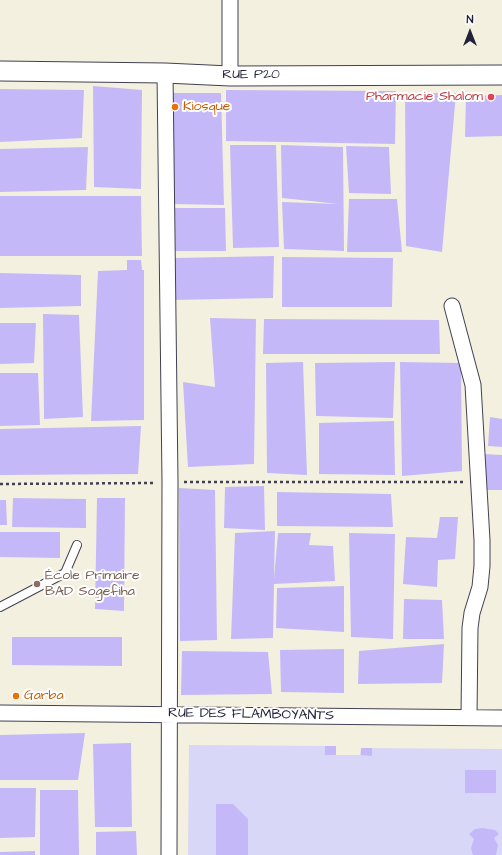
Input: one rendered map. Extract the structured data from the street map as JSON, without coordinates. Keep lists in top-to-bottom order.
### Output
{
  "streets": {
    "street": ["RUE P20", "RUE DES FLAMBOYANTS"]
  },
  "places": [
    "Pharmacie Shalom",
    "Kiosque",
    "École Primaire BAD Sogefiha",
    "Garba"
  ],
  "north": "top"
}
